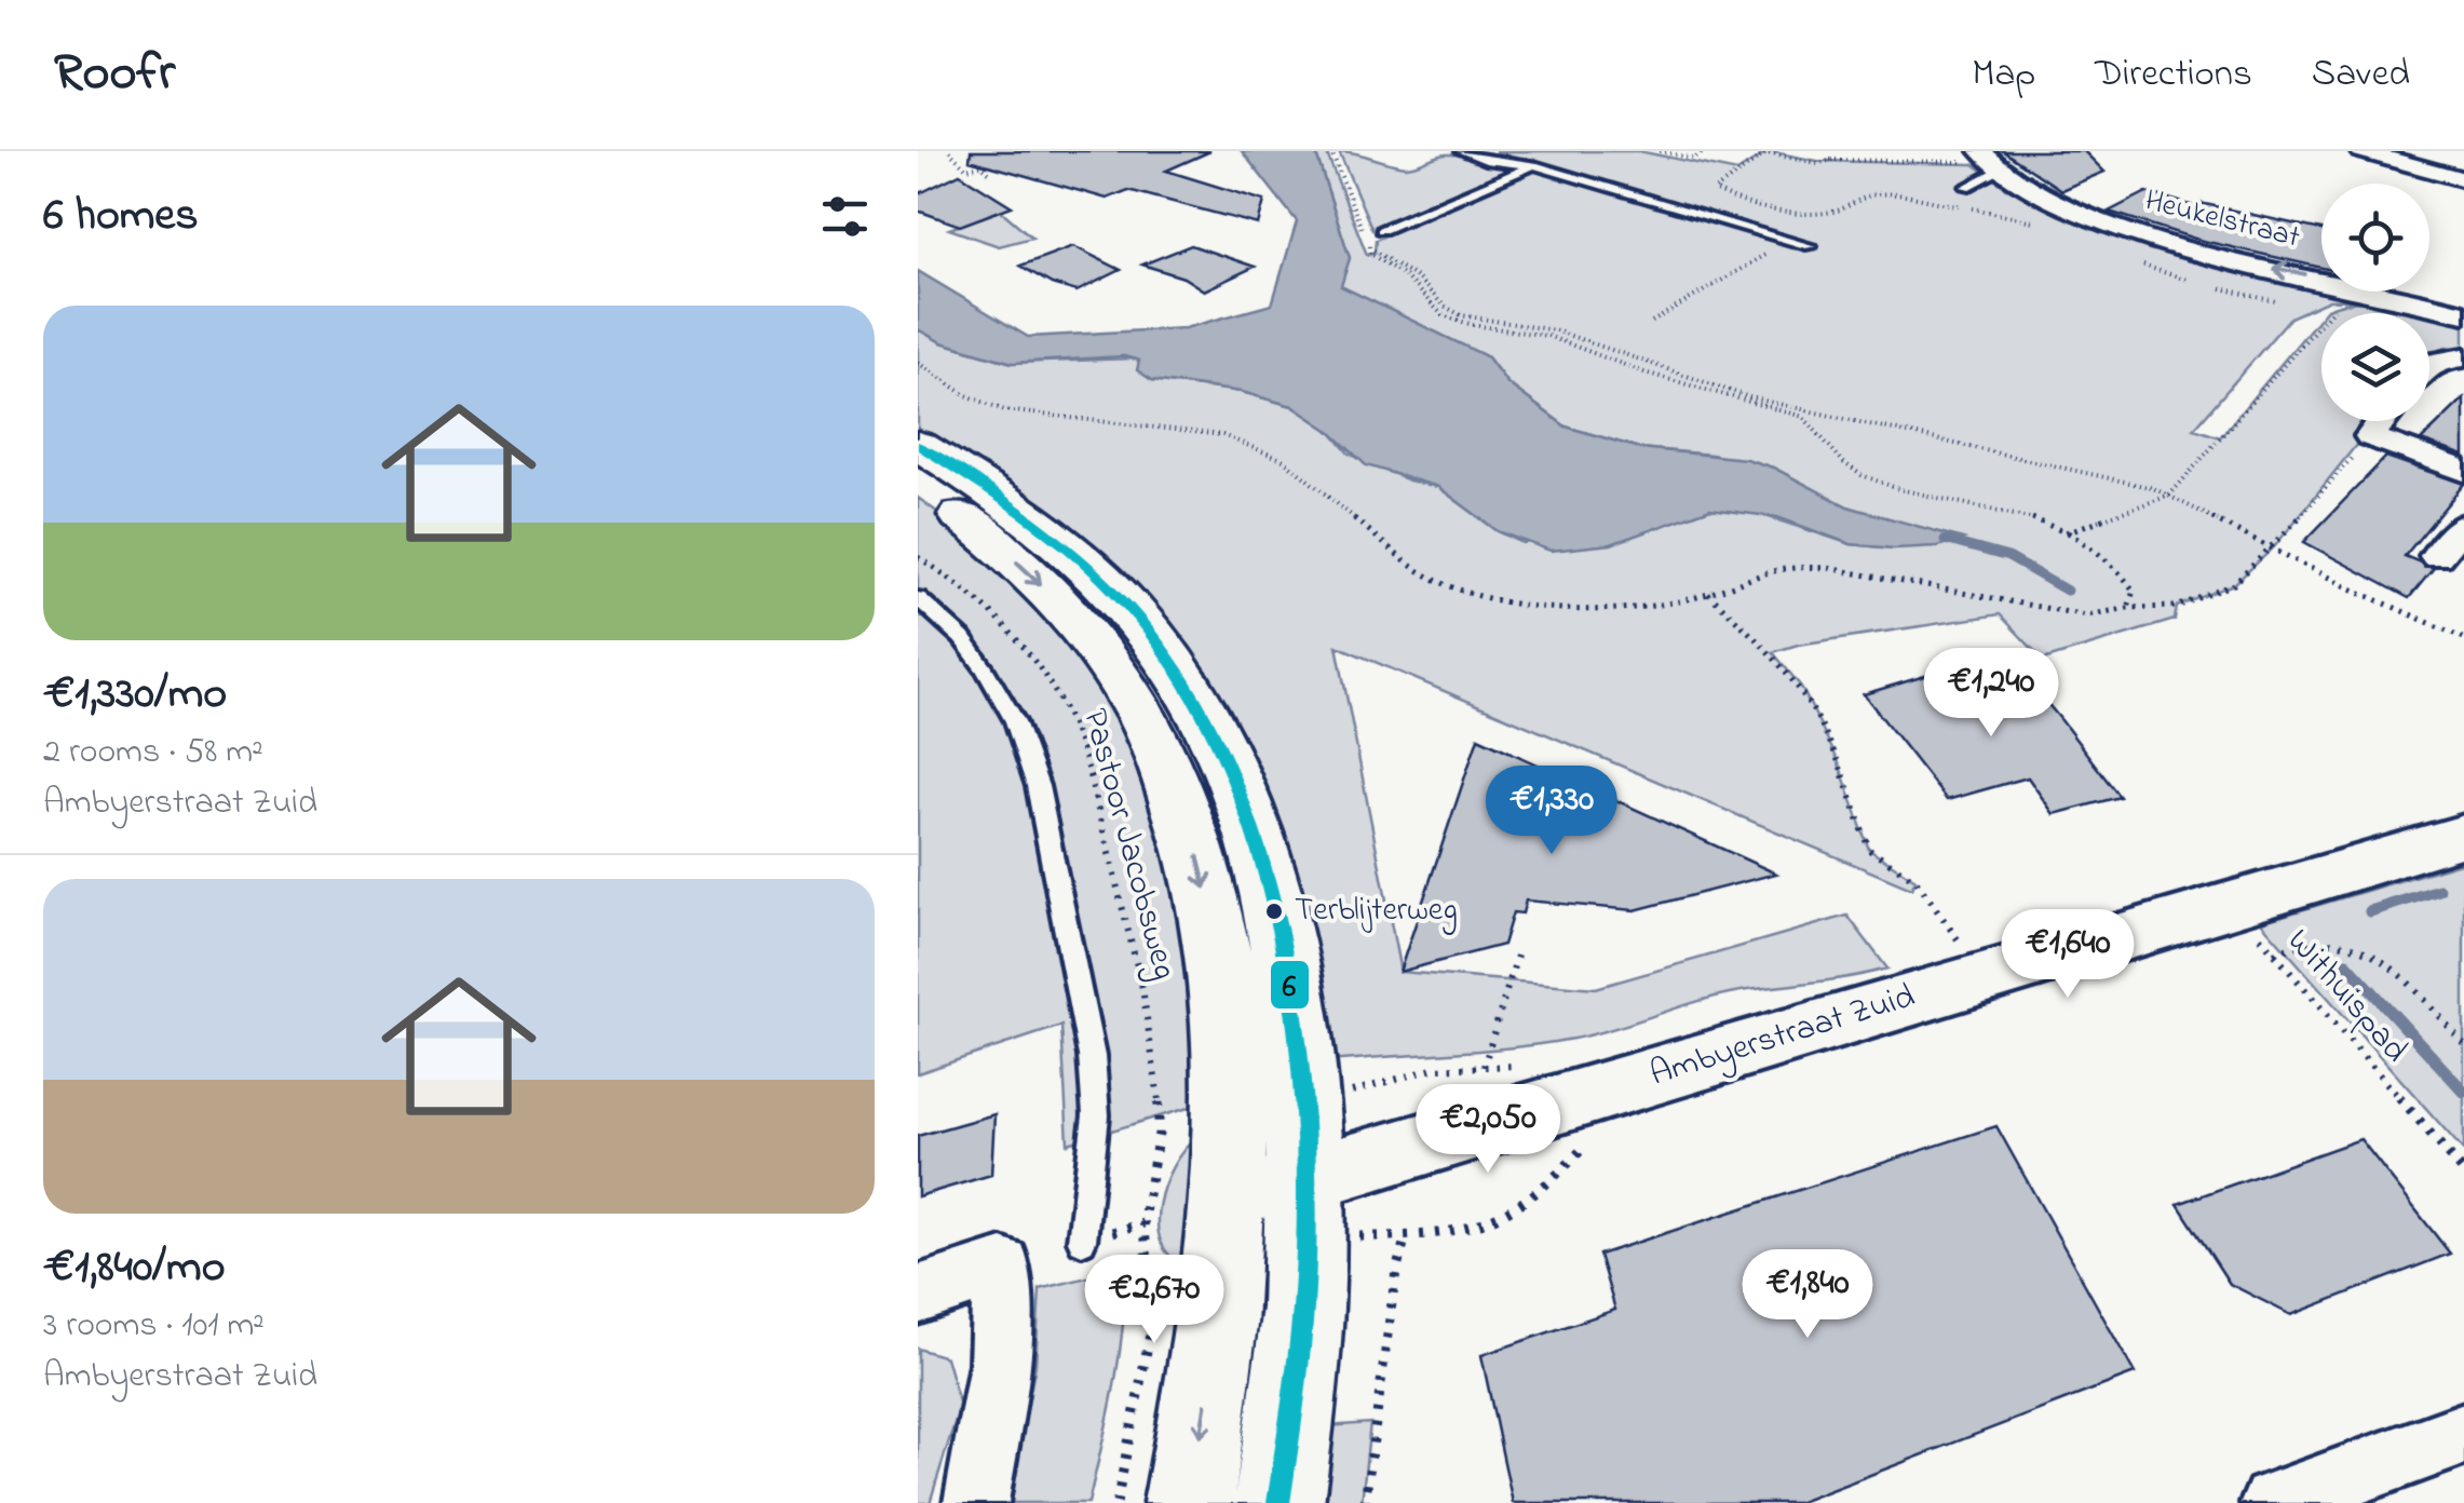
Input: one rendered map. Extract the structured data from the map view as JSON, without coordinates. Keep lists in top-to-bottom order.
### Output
{
  "streets": {
    "street": ["Heukelstraat", "Ambyerstraat Zuid"],
    "path": ["Pastoor Jacobsweg", "Withuispad"]
  },
  "crossings": [
    ["Withuispad", "Ambyerstraat Zuid"]
  ],
  "one_way": ["Heukelstraat"],
  "places": ["Terblijterweg"],
  "lines": ["transit line 6"],
  "page": {
    "header": "Roofr",
    "nav": ["Map", "Directions", "Saved"],
    "heading": "6 homes",
    "list": [
      {
        "name": "€1,330/mo",
        "note": "2 rooms · 58 m² · Ambyerstraat Zuid"
      },
      {
        "name": "€1,840/mo",
        "note": "3 rooms · 101 m² · Ambyerstraat Zuid"
      }
    ],
    "price": [
      "€1,240",
      "€1,330",
      "€1,640",
      "€2,050",
      "€1,840",
      "€2,670"
    ]
  }
}
